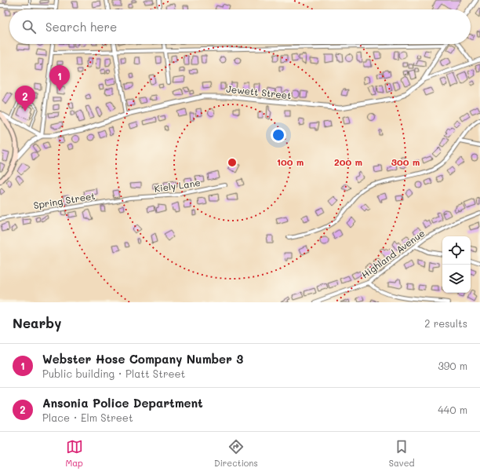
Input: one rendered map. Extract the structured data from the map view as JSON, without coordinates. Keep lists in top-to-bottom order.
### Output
{
  "streets": {
    "street": [
      "Jewett Street",
      "Kiely Lane",
      "Spring Street",
      "Highland Avenue"
    ]
  },
  "crossings": [
    ["Kiely Lane", "Spring Street"]
  ],
  "page": {
    "search": "Search here",
    "pins": ["1", "2"],
    "heading": ["Nearby", "2 results"],
    "list": [
      {
        "mark": "1",
        "name": "Webster Hose Company Number 3",
        "note": "Public building · Platt Street",
        "value": "390 m"
      },
      {
        "mark": "2",
        "name": "Ansonia Police Department",
        "note": "Place · Elm Street",
        "value": "440 m"
      }
    ],
    "nav": ["Map", "Directions", "Saved"]
  },
  "rings": ["100 m", "200 m", "300 m"]
}
